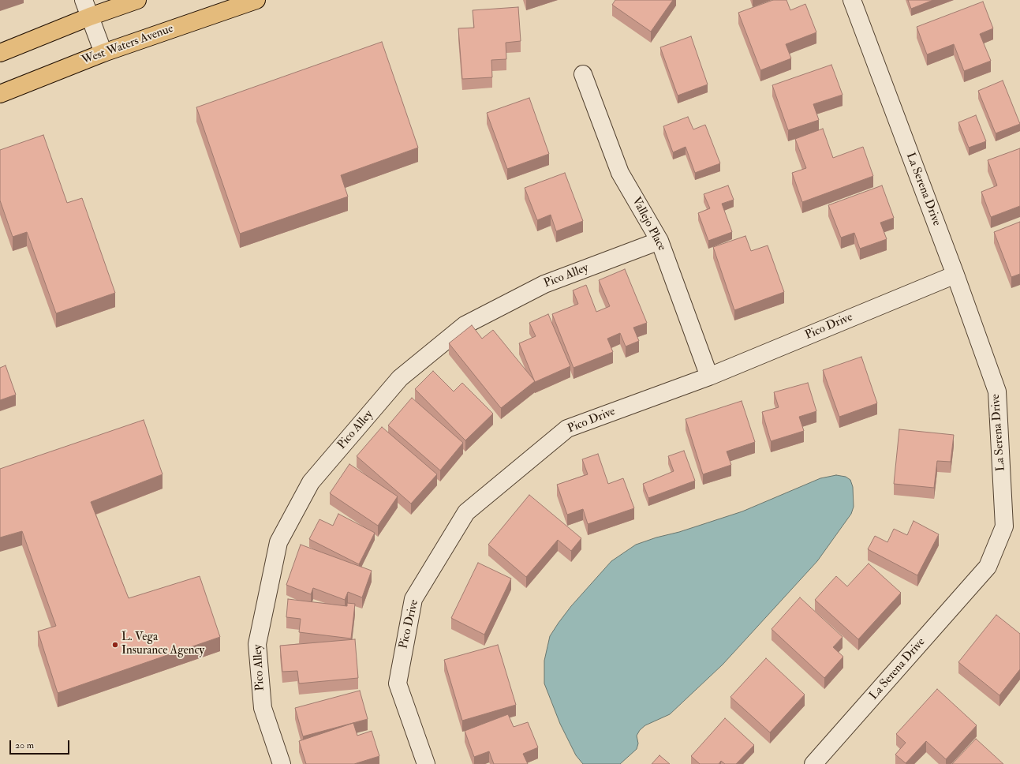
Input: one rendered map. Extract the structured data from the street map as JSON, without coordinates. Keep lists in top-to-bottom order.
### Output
{
  "streets": {
    "main road": ["West Waters Avenue"],
    "street": [
      "La Serena Drive",
      "Vallejo Place",
      "Pico Alley",
      "Pico Drive"
    ]
  },
  "crossings": [
    ["La Serena Drive", "Pico Drive"],
    ["Vallejo Place", "Pico Alley"],
    ["Vallejo Place", "Pico Drive"]
  ],
  "places": ["L. Vega Insurance Agency"],
  "scale_bar": "20 m"
}
